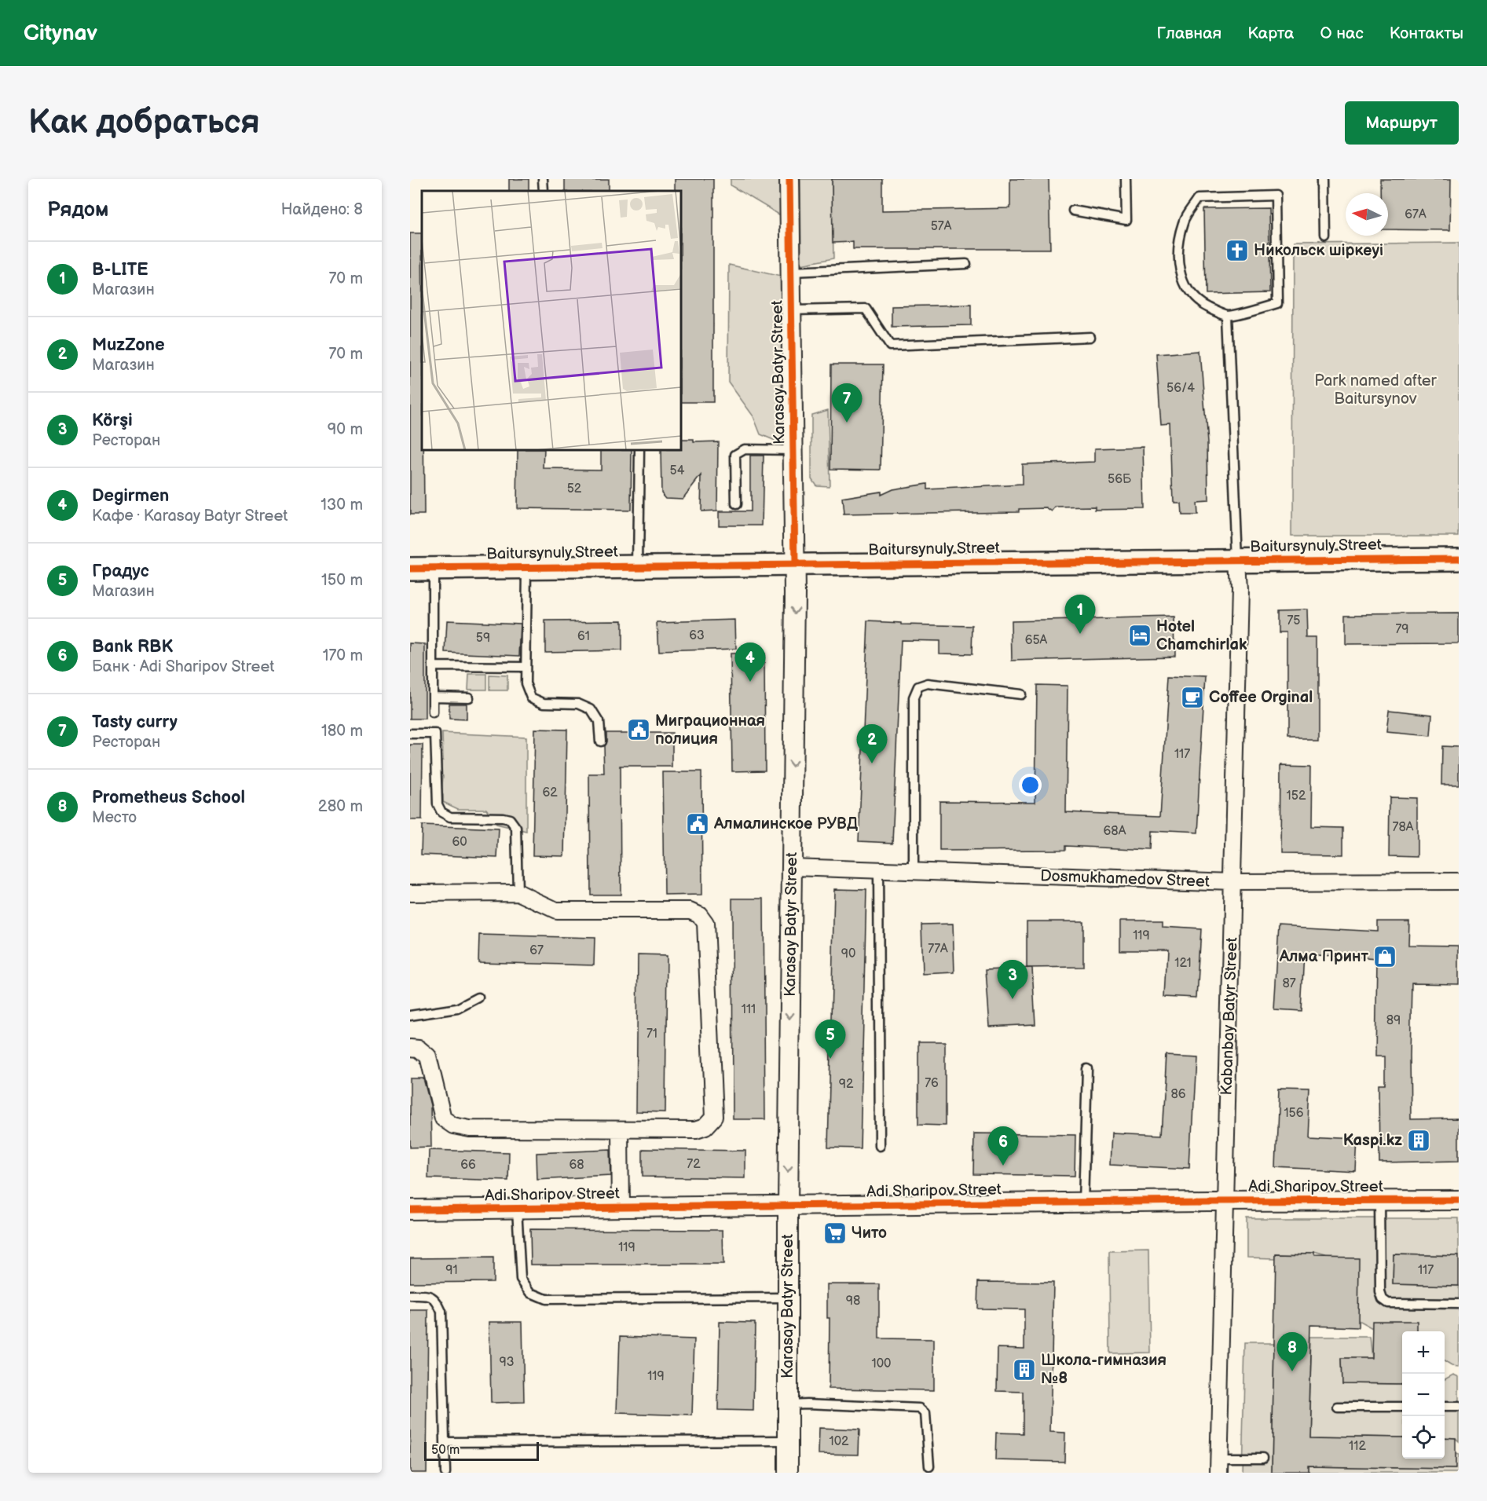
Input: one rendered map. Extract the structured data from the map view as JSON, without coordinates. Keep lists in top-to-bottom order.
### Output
{
  "streets": {
    "main road": ["Baitursynuly Street"],
    "street": [
      "Karasay Batyr Street",
      "Dosmukhamedov Street",
      "Kabanbay Batyr Street",
      "Adi Sharipov Street"
    ]
  },
  "crossings": [
    ["Karasay Batyr Street", "Baitursynuly Street"],
    ["Karasay Batyr Street", "Dosmukhamedov Street"],
    ["Karasay Batyr Street", "Adi Sharipov Street"],
    ["Baitursynuly Street", "Kabanbay Batyr Street"],
    ["Dosmukhamedov Street", "Kabanbay Batyr Street"],
    ["Kabanbay Batyr Street", "Adi Sharipov Street"]
  ],
  "one_way": ["Karasay Batyr Street"],
  "parks": ["Park named after Baitursynov"],
  "places": {
    "church": ["Никольск шіркеуі"],
    "hotel": ["Hotel Chamchirlak"],
    "cafe": ["Coffee Orginal"],
    "public building": ["Миграционная полиция", "Алмалинское РУВД"],
    "shop": ["Алма Принт"],
    "building": ["Kaspi.kz", "Школа-гимназия №8"],
    "supermarket": ["Чито"]
  },
  "house_numbers": [
    "67А",
    "57А",
    "56/4",
    "54",
    "56Б",
    "52",
    "75",
    "79",
    "63",
    "61",
    "59",
    "65А",
    "117",
    "62",
    "152",
    "78А",
    "68А",
    "60",
    "119",
    "77А",
    "67",
    "90",
    "121",
    "87",
    "111",
    "89",
    "71",
    "76",
    "92",
    "86",
    "156",
    "72",
    "66",
    "68",
    "119",
    "91",
    "117",
    "98",
    "93",
    "100",
    "119",
    "102",
    "112"
  ],
  "scale_bar": "50 m",
  "north": "left",
  "page": {
    "header": "Citynav",
    "nav": [
      "Главная",
      "Карта",
      "О нас",
      "Контакты"
    ],
    "buttons": "Маршрут",
    "title": "Как добраться",
    "heading": ["Рядом", "Найдено: 8"],
    "list": [
      {
        "mark": "1",
        "name": "B-LITE",
        "note": "Магазин",
        "value": "70 m"
      },
      {
        "mark": "2",
        "name": "MuzZone",
        "note": "Магазин",
        "value": "70 m"
      },
      {
        "mark": "3",
        "name": "Körşi",
        "note": "Ресторан",
        "value": "90 m"
      },
      {
        "mark": "4",
        "name": "Degirmen",
        "note": "Кафе · Karasay Batyr Street",
        "value": "130 m"
      },
      {
        "mark": "5",
        "name": "Градус",
        "note": "Магазин",
        "value": "150 m"
      },
      {
        "mark": "6",
        "name": "Bank RBK",
        "note": "Банк · Adi Sharipov Street",
        "value": "170 m"
      },
      {
        "mark": "7",
        "name": "Tasty curry",
        "note": "Ресторан",
        "value": "180 m"
      },
      {
        "mark": "8",
        "name": "Prometheus School",
        "note": "Место",
        "value": "280 m"
      }
    ],
    "pins": [
      "7",
      "1",
      "4",
      "2",
      "3",
      "5",
      "6",
      "8"
    ],
    "map_buttons": ["+", "−"],
    "scale": "50 m"
  }
}
